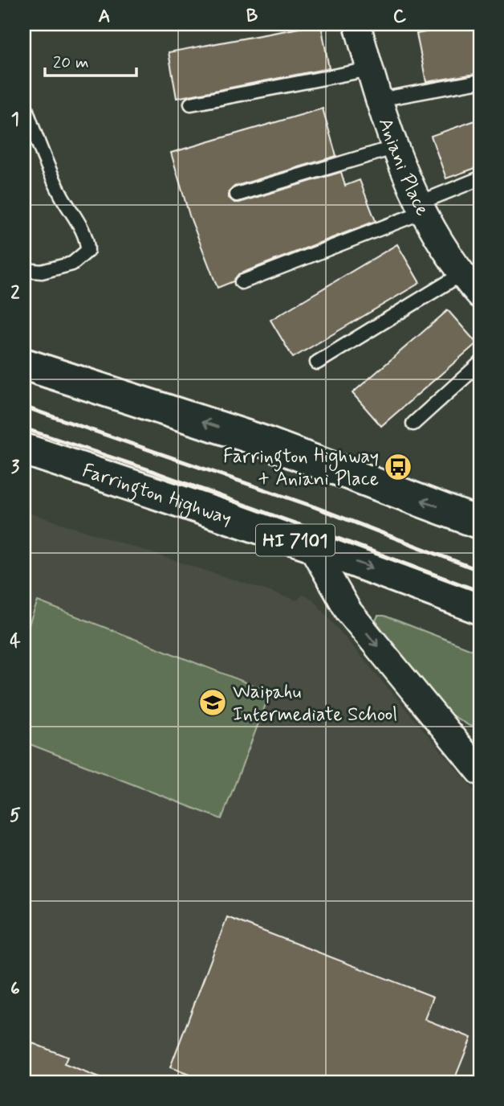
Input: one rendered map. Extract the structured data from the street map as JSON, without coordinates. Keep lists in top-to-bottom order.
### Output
{
  "streets": {
    "main road": ["Farrington Highway", "HI 7101"],
    "street": ["Aniani Place"]
  },
  "places": {
    "bus stop": ["Farrington Highway + Aniani Place"],
    "school or university": ["Waipahu Intermediate School"]
  },
  "scale_bar": "20 m",
  "grid": {
    "columns": ["A", "B", "C"],
    "rows": [
      "1",
      "2",
      "3",
      "4",
      "5",
      "6"
    ]
  }
}
